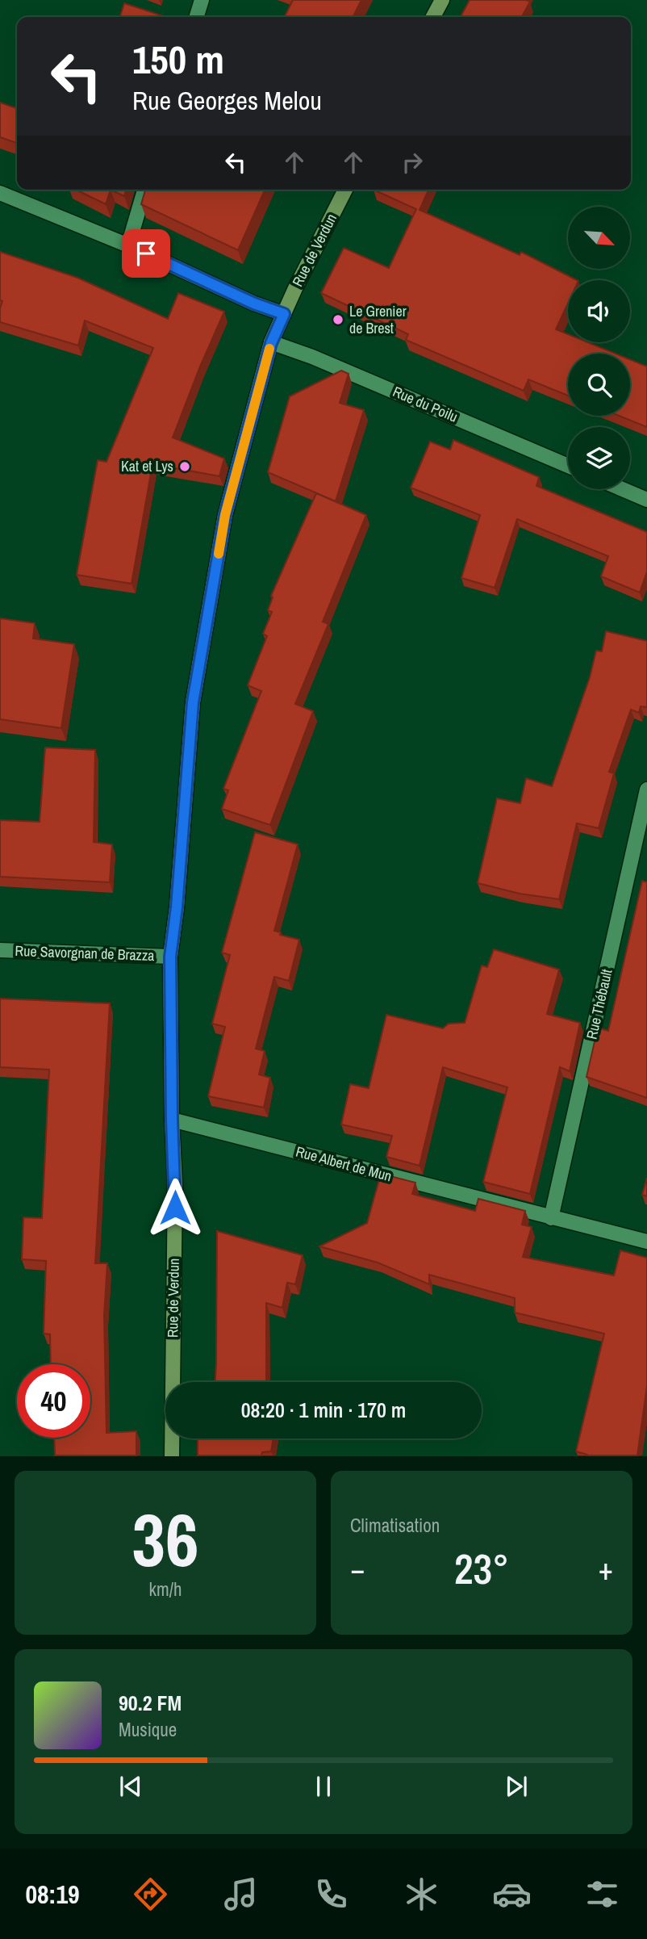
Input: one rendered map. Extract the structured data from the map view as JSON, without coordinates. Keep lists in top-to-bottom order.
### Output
{
  "streets": {
    "street": [
      "Rue de Verdun",
      "Rue du Poilu",
      "Rue Savorgnan de Brazza",
      "Rue Thébault",
      "Rue Albert de Mun"
    ]
  },
  "crossings": [
    ["Rue de Verdun", "Rue du Poilu"],
    ["Rue de Verdun", "Rue Savorgnan de Brazza"],
    ["Rue de Verdun", "Rue Albert de Mun"],
    ["Rue Thébault", "Rue Albert de Mun"]
  ],
  "places": ["Le Grenier de Brest", "Kat et Lys"],
  "north": "bottom right",
  "page": {
    "turn": ["150 m", "Rue Georges Melou"],
    "limit": "40",
    "trip": "08:20 · 1 min · 170 m",
    "tile": [
      ["36", "km/h"],
      "Climatisation"
    ],
    "heat": ["−", "23°", "+"],
    "song": ["90.2 FM", "Musique"],
    "tabs": "08:19"
  }
}
